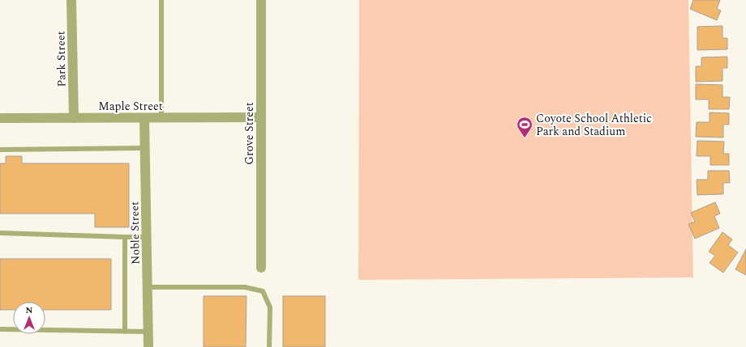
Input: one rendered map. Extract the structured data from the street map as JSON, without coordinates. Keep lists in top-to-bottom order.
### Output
{
  "streets": {
    "street": [
      "Park Street",
      "Maple Street",
      "Grove Street",
      "Noble Street"
    ]
  },
  "crossings": [
    ["Park Street", "Maple Street"],
    ["Maple Street", "Grove Street"],
    ["Maple Street", "Noble Street"]
  ],
  "places": {
    "sports": ["Coyote School Athletic Park and Stadium"]
  },
  "north": "top"
}
